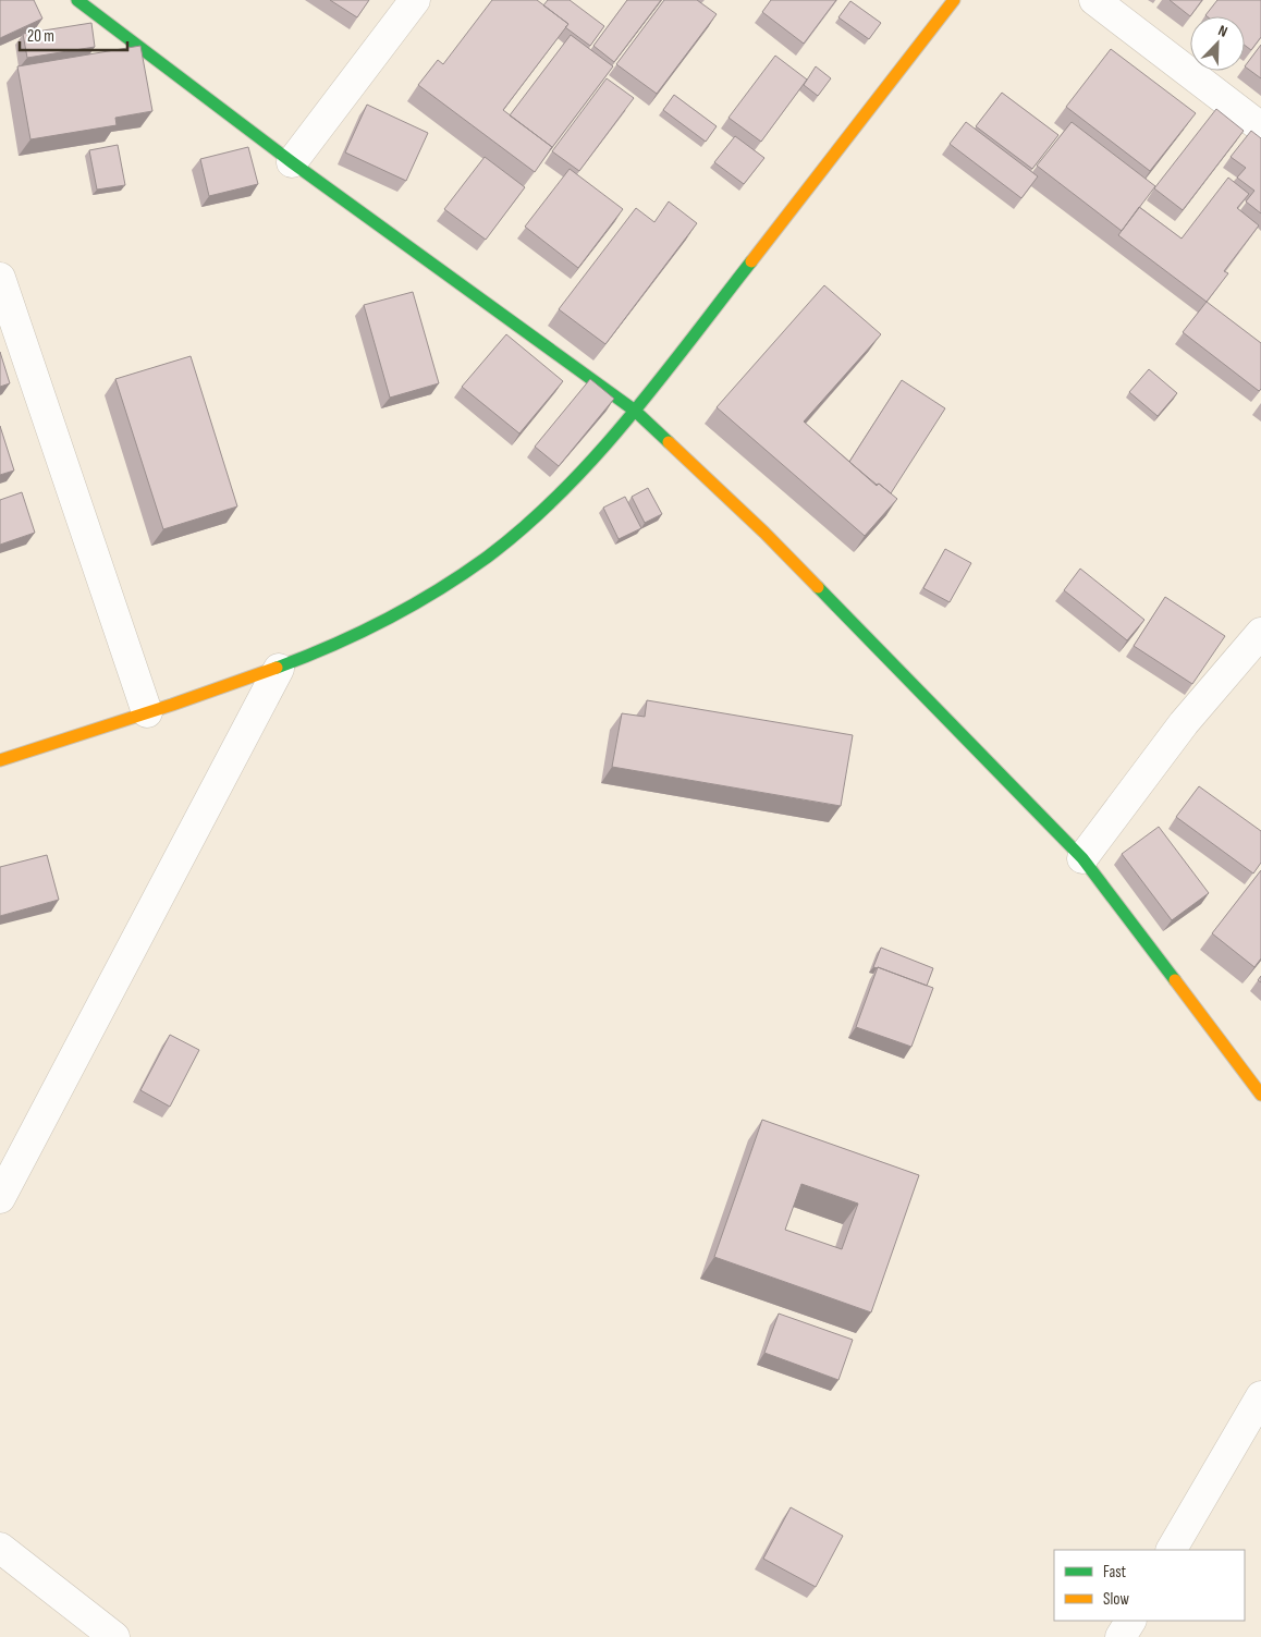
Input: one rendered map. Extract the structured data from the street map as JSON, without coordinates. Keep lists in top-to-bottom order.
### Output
{
  "legend": ["Fast", "Slow"],
  "scale_bar": "20 m",
  "north": "top right"
}
